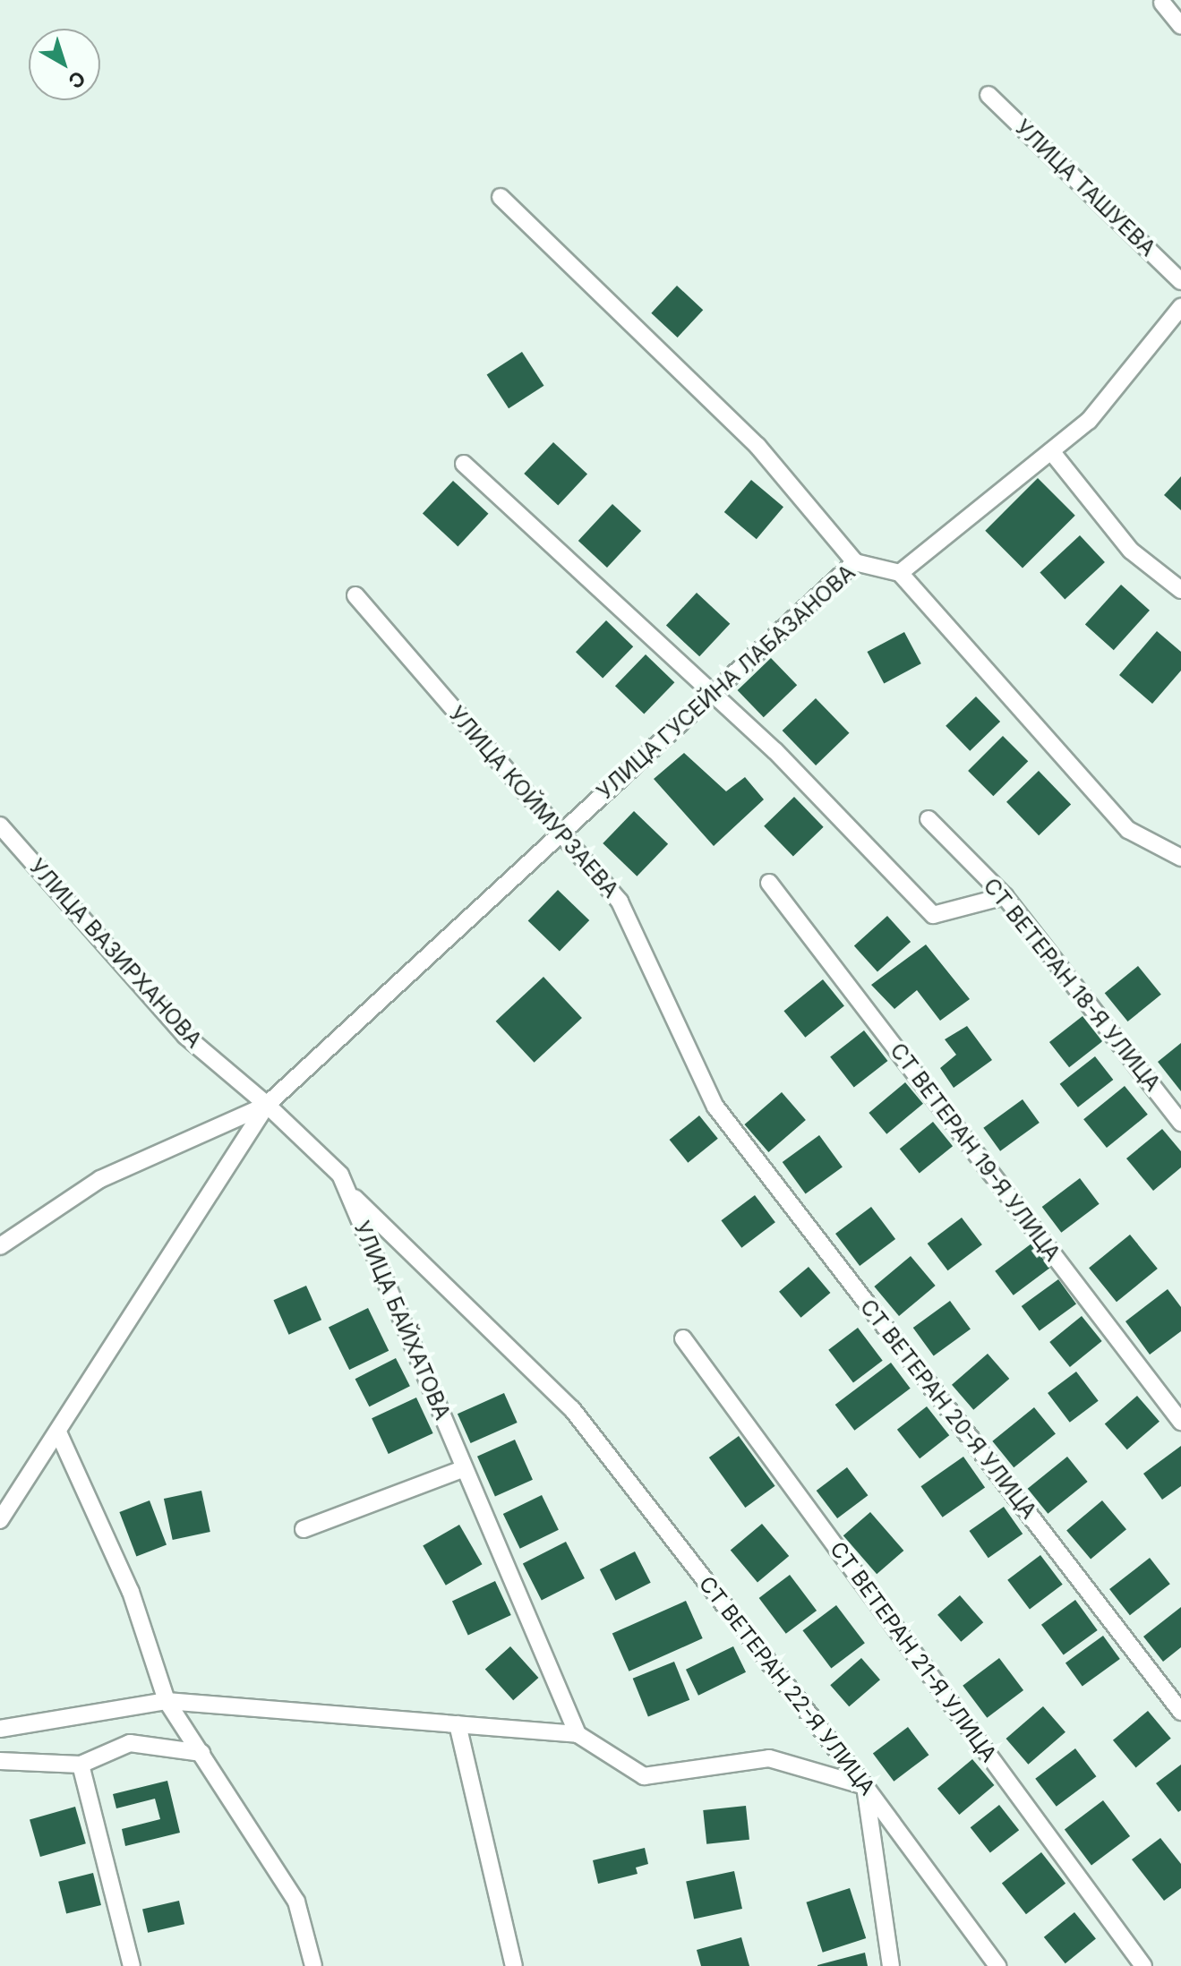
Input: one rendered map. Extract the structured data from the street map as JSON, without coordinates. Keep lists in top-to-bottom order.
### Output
{
  "streets": {
    "street": [
      "УЛИЦА ТАШУЕВА",
      "УЛИЦА ГУСЕЙНА ЛАБАЗАНОВА",
      "УЛИЦА КОЙМУРЗАЕВА",
      "УЛИЦА ВАЗИРХАНОВА",
      "СТ ВЕТЕРАН 18-Я УЛИЦА",
      "СТ ВЕТЕРАН 19-Я УЛИЦА",
      "УЛИЦА БАЙХАТОВА",
      "СТ ВЕТЕРАН 20-Я УЛИЦА",
      "СТ ВЕТЕРАН 21-Я УЛИЦА",
      "СТ ВЕТЕРАН 22-Я УЛИЦА"
    ]
  },
  "crossings": [
    ["УЛИЦА ГУСЕЙНА ЛАБАЗАНОВА", "УЛИЦА КОЙМУРЗАЕВА"],
    ["УЛИЦА ГУСЕЙНА ЛАБАЗАНОВА", "УЛИЦА ВАЗИРХАНОВА"],
    ["УЛИЦА ГУСЕЙНА ЛАБАЗАНОВА", "УЛИЦА БАЙХАТОВА"],
    ["УЛИЦА КОЙМУРЗАЕВА", "СТ ВЕТЕРАН 20-Я УЛИЦА"],
    ["УЛИЦА ВАЗИРХАНОВА", "УЛИЦА БАЙХАТОВА"],
    ["УЛИЦА БАЙХАТОВА", "СТ ВЕТЕРАН 22-Я УЛИЦА"]
  ],
  "north": "bottom right"
}
